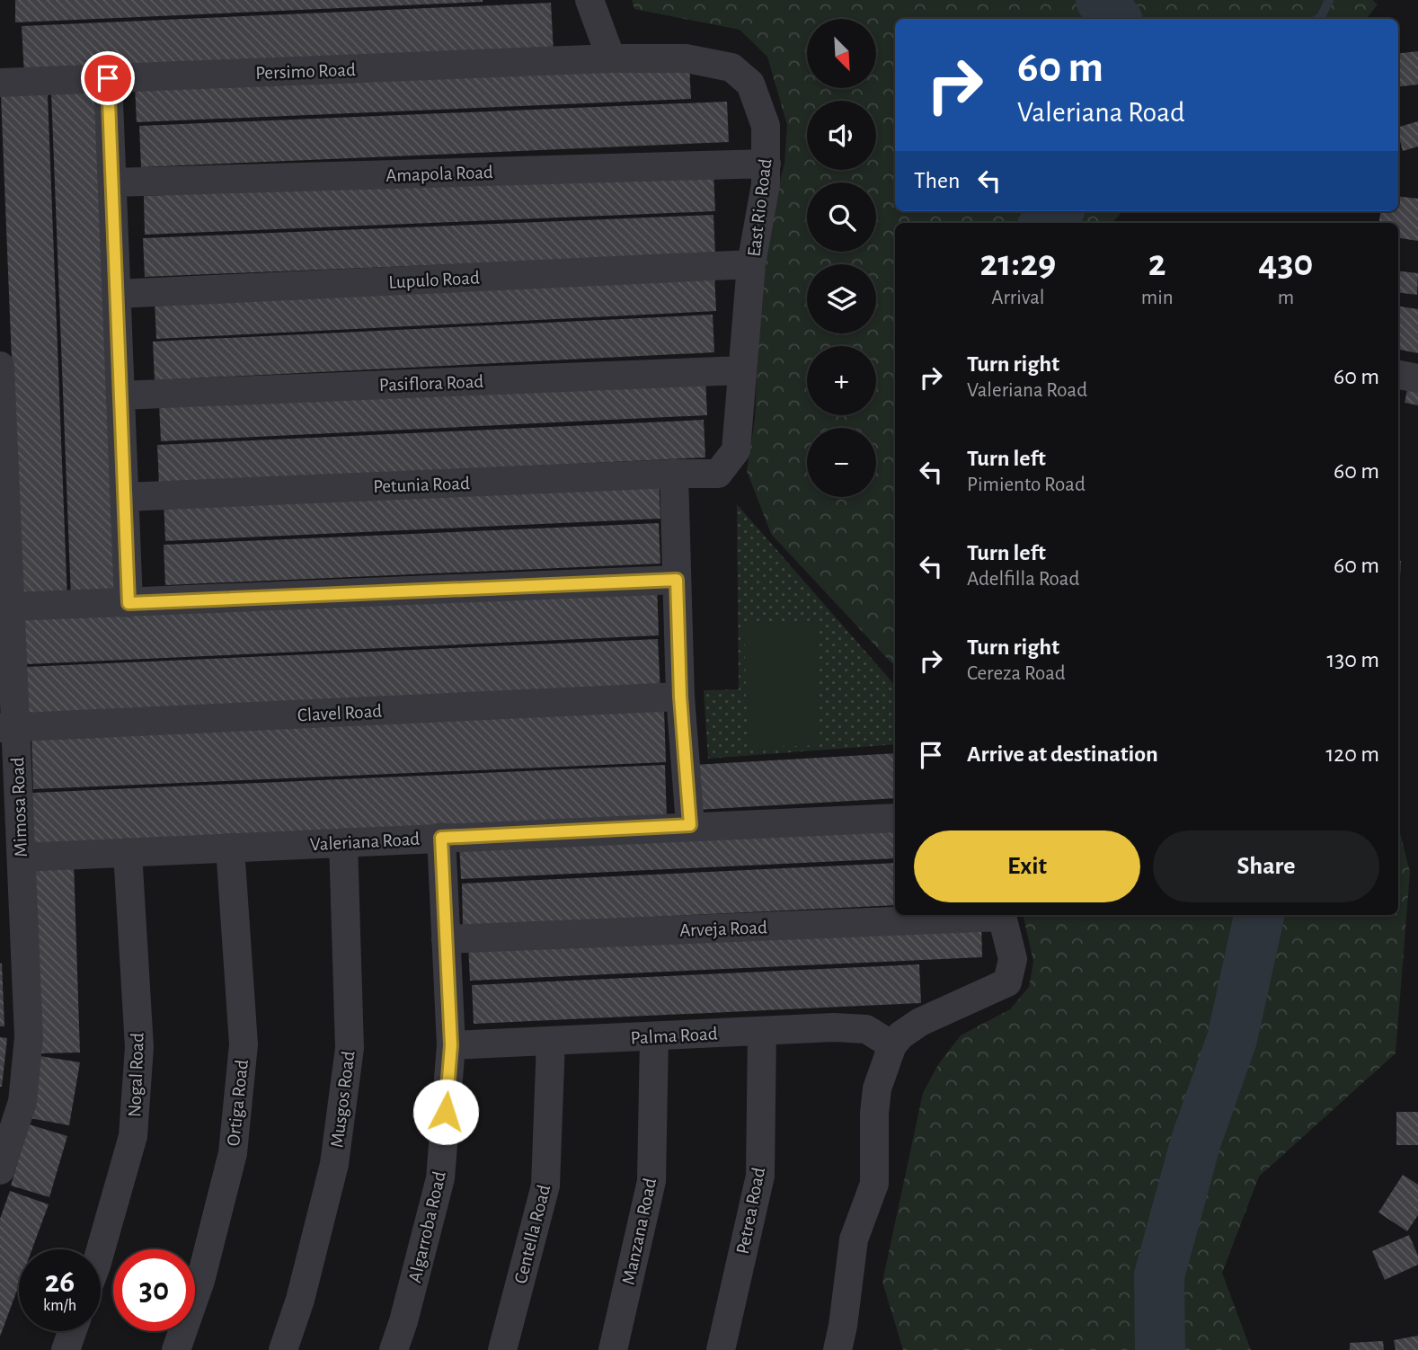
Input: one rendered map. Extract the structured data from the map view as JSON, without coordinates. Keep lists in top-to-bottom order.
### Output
{
  "streets": {
    "street": [
      "Persimo Road",
      "Amapola Road",
      "East Rio Road",
      "Lupulo Road",
      "Pasiflora Road",
      "Petunia Road",
      "Clavel Road",
      "Mimosa Road",
      "Valeriana Road",
      "Arveja Road",
      "Palma Road",
      "Nogal Road",
      "Musgos Road",
      "Ortiga Road",
      "Petrea Road",
      "Algarroba Road",
      "Manzana Road",
      "Centella Road"
    ]
  },
  "crossings": [
    ["Persimo Road", "East Rio Road"],
    ["Amapola Road", "East Rio Road"],
    ["East Rio Road", "Lupulo Road"],
    ["East Rio Road", "Pasiflora Road"],
    ["East Rio Road", "Petunia Road"],
    ["Clavel Road", "Mimosa Road"],
    ["Mimosa Road", "Valeriana Road"],
    ["Valeriana Road", "Nogal Road"],
    ["Valeriana Road", "Musgos Road"],
    ["Valeriana Road", "Ortiga Road"],
    ["Valeriana Road", "Algarroba Road"],
    ["Arveja Road", "Algarroba Road"],
    ["Palma Road", "Petrea Road"],
    ["Palma Road", "Algarroba Road"],
    ["Palma Road", "Manzana Road"],
    ["Palma Road", "Centella Road"]
  ],
  "north": "bottom right",
  "page": {
    "map_buttons": ["+", "−"],
    "turn": ["60 m", "Valeriana Road"],
    "then": "Then",
    "eta": [
      "21:29",
      "Arrival",
      "2",
      "min",
      "430",
      "m"
    ],
    "list": [
      {
        "name": "Turn right",
        "note": "Valeriana Road",
        "value": "60 m"
      },
      {
        "name": "Turn left",
        "note": "Pimiento Road",
        "value": "60 m"
      },
      {
        "name": "Turn left",
        "note": "Adelfilla Road",
        "value": "60 m"
      },
      {
        "name": "Turn right",
        "note": "Cereza Road",
        "value": "130 m"
      },
      {
        "name": "Arrive at destination",
        "value": "120 m"
      }
    ],
    "buttons": ["Exit", "Share"],
    "speed": "26 km/h",
    "limit": "30"
  }
}
